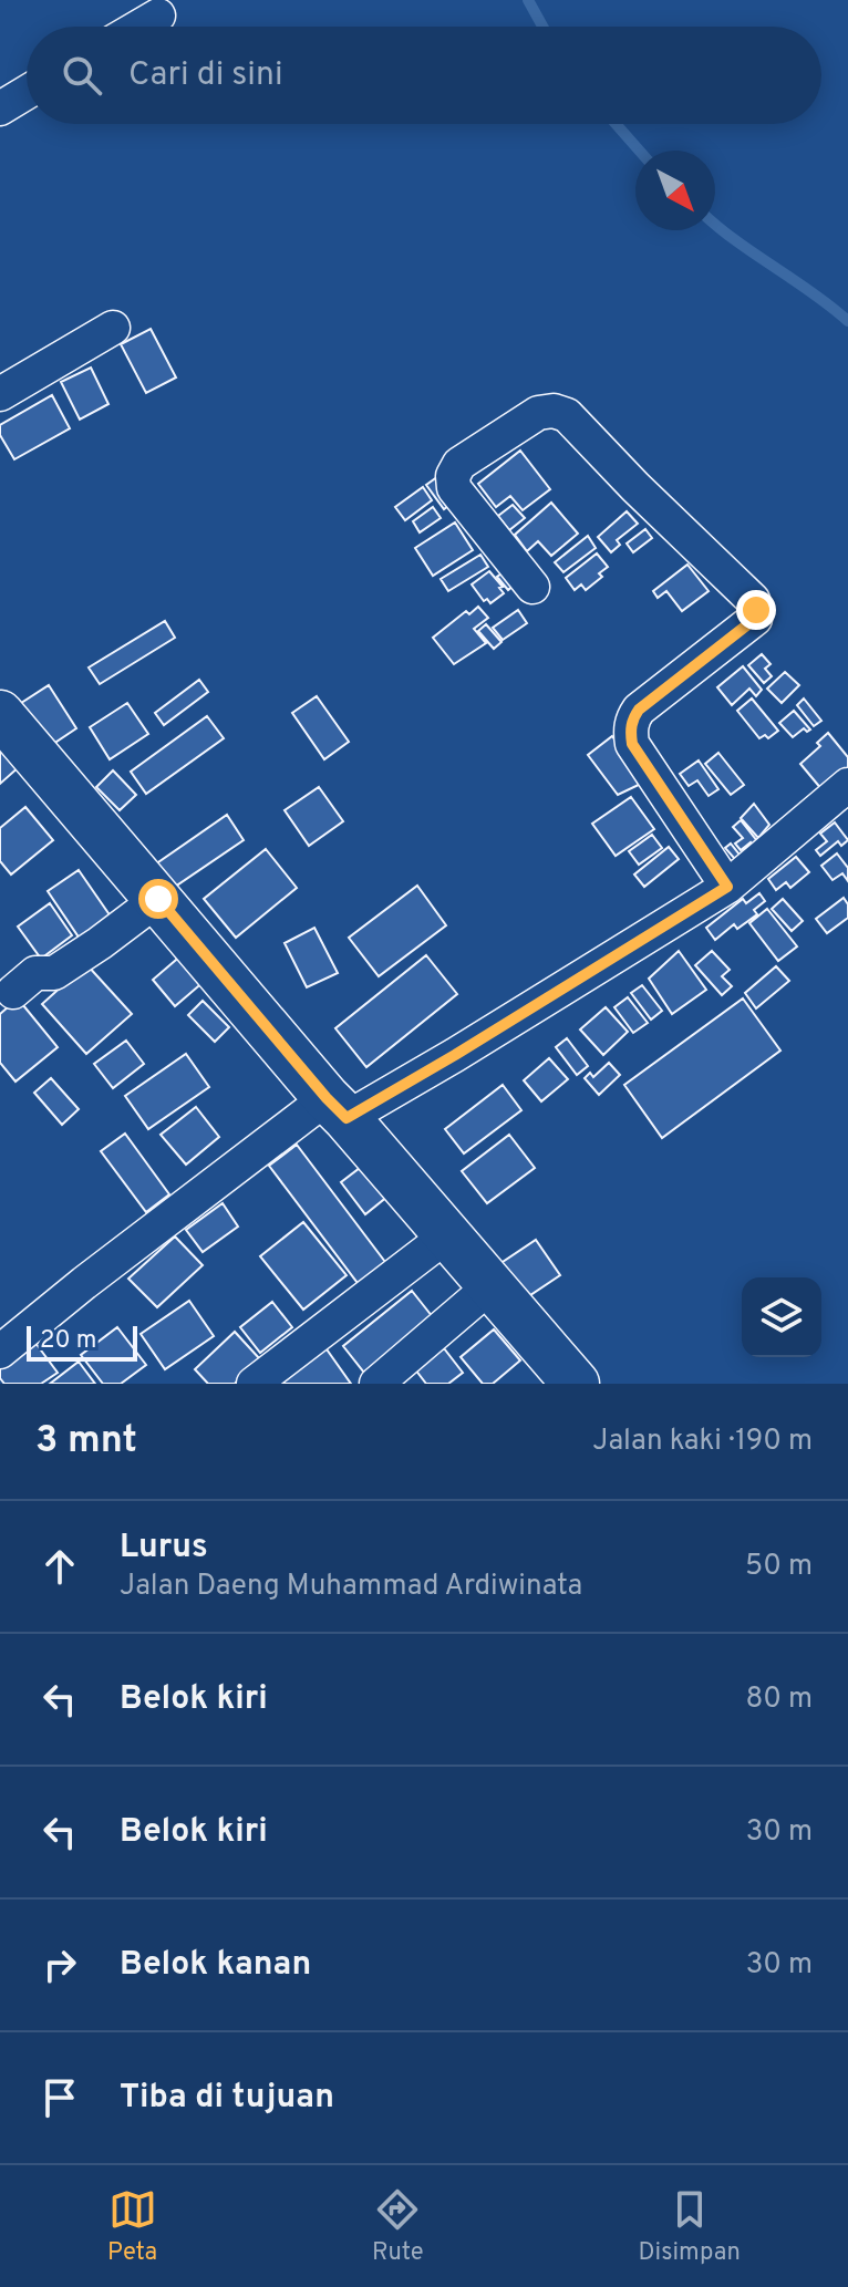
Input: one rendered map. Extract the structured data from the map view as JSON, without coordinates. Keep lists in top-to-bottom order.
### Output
{
  "scale_bar": "20 m",
  "north": "bottom right",
  "page": {
    "search": "Cari di sini",
    "scale": "20 m",
    "heading": ["3 mnt", "Jalan kaki · 190 m"],
    "list": [
      ["Lurus", "Jalan Daeng Muhammad Ardiwinata", "50 m"],
      ["Belok kiri", "80 m"],
      ["Belok kiri", "30 m"],
      ["Belok kanan", "30 m"],
      "Tiba di tujuan"
    ],
    "nav": ["Peta", "Rute", "Disimpan"]
  }
}
